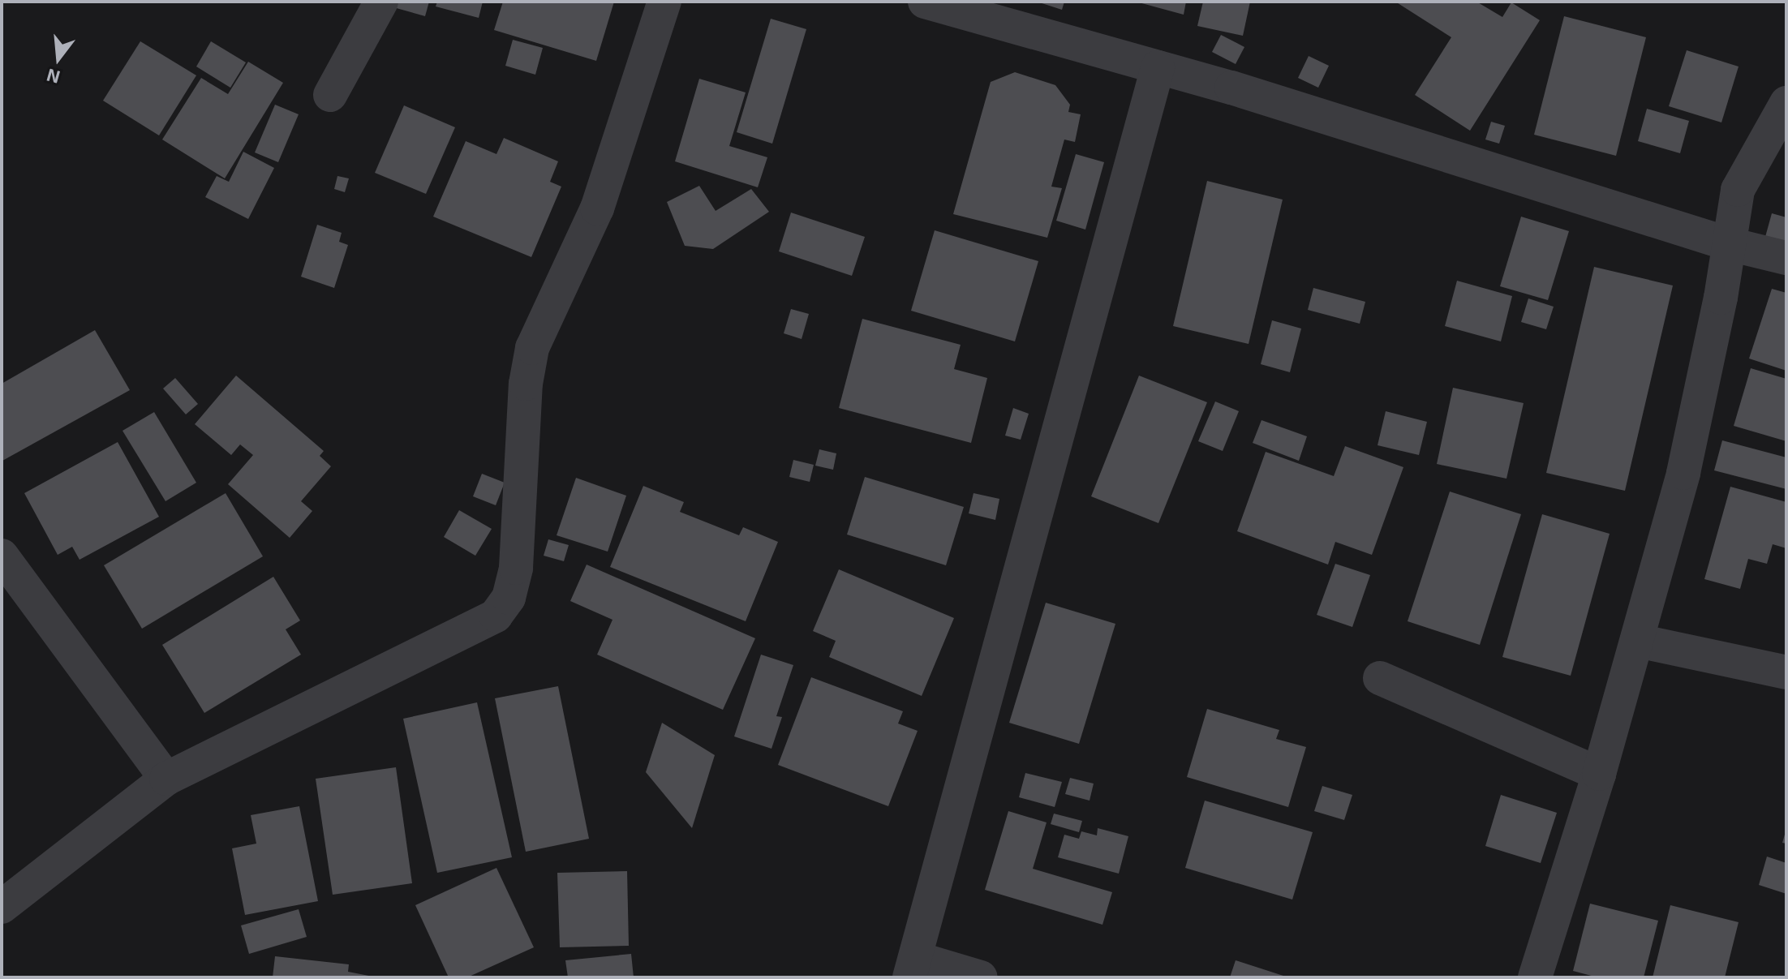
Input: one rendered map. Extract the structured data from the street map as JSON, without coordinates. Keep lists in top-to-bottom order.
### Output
{
  "north": "bottom"
}
